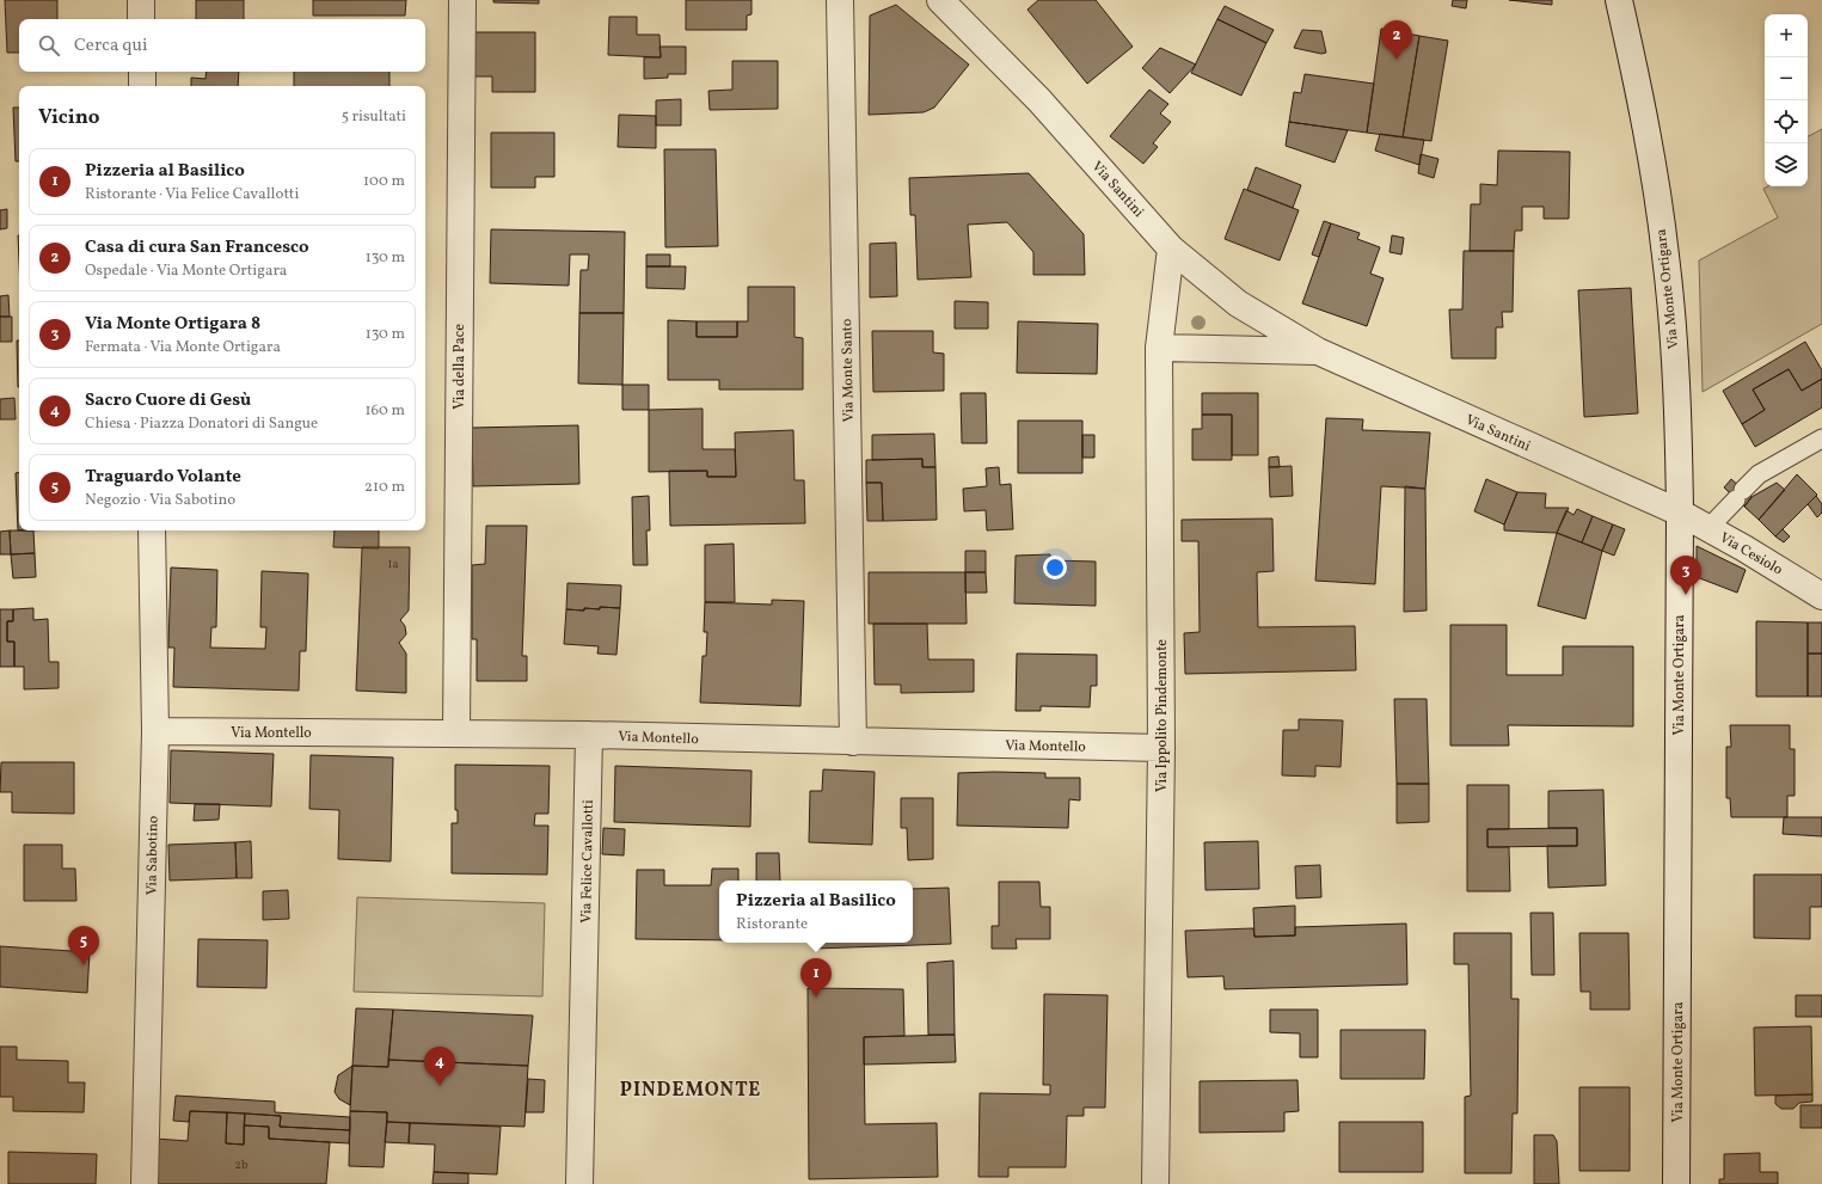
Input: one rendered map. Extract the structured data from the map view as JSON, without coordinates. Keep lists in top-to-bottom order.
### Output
{
  "streets": {
    "street": [
      "Via Santini",
      "Via Monte Ortigara",
      "Via della Pace",
      "Via Monte Santo",
      "Via Cesiolo",
      "Via Ippolito Pindemonte",
      "Via Montello",
      "Via Sabotino",
      "Via Felice Cavallotti"
    ]
  },
  "crossings": [
    ["Via Santini", "Via Monte Ortigara"],
    ["Via Santini", "Via Cesiolo"],
    ["Via Santini", "Via Ippolito Pindemonte"],
    ["Via Monte Ortigara", "Via Cesiolo"],
    ["Via della Pace", "Via Montello"],
    ["Via Monte Santo", "Via Montello"],
    ["Via Ippolito Pindemonte", "Via Montello"],
    ["Via Montello", "Via Sabotino"],
    ["Via Montello", "Via Felice Cavallotti"]
  ],
  "districts": ["PINDEMONTE"],
  "house_numbers": ["1a", "2b"],
  "page": {
    "map_buttons": ["+", "−"],
    "search": "Cerca qui",
    "pins": [
      "2",
      "3",
      "5",
      "1",
      "4"
    ],
    "heading": ["Vicino", "5 risultati"],
    "list": [
      {
        "mark": "1",
        "name": "Pizzeria al Basilico",
        "note": "Ristorante · Via Felice Cavallotti",
        "value": "100 m"
      },
      {
        "mark": "2",
        "name": "Casa di cura San Francesco",
        "note": "Ospedale · Via Monte Ortigara",
        "value": "130 m"
      },
      {
        "mark": "3",
        "name": "Via Monte Ortigara 8",
        "note": "Fermata · Via Monte Ortigara",
        "value": "130 m"
      },
      {
        "mark": "4",
        "name": "Sacro Cuore di Gesù",
        "note": "Chiesa · Piazza Donatori di Sangue",
        "value": "160 m"
      },
      {
        "mark": "5",
        "name": "Traguardo Volante",
        "note": "Negozio · Via Sabotino",
        "value": "210 m"
      }
    ],
    "popup": ["Pizzeria al Basilico", "Ristorante"]
  }
}
